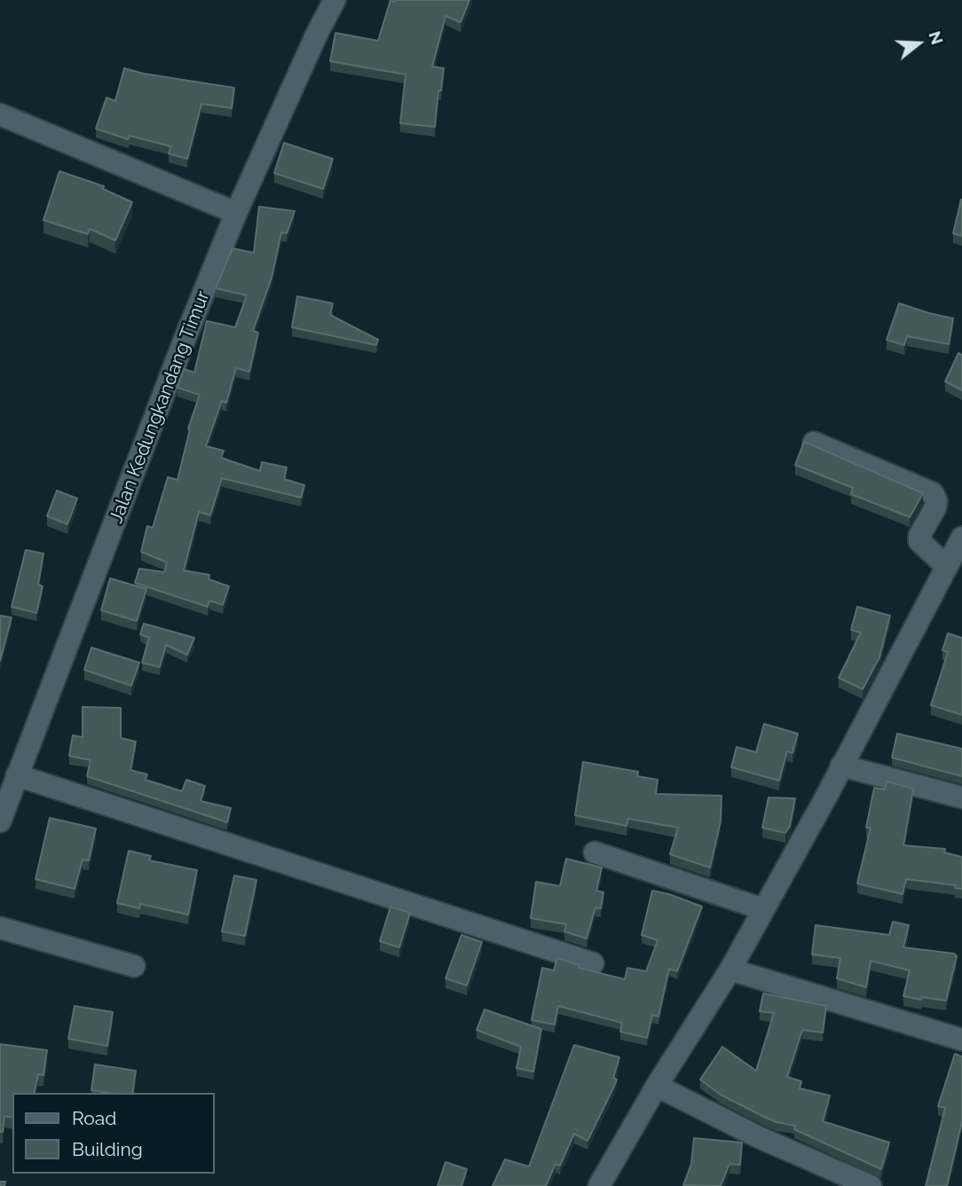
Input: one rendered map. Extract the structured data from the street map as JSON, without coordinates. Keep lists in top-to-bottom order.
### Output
{
  "streets": {
    "street": ["Jalan Kedungkandang Timur"]
  },
  "legend": ["Road", "Building"],
  "north": "right"
}
